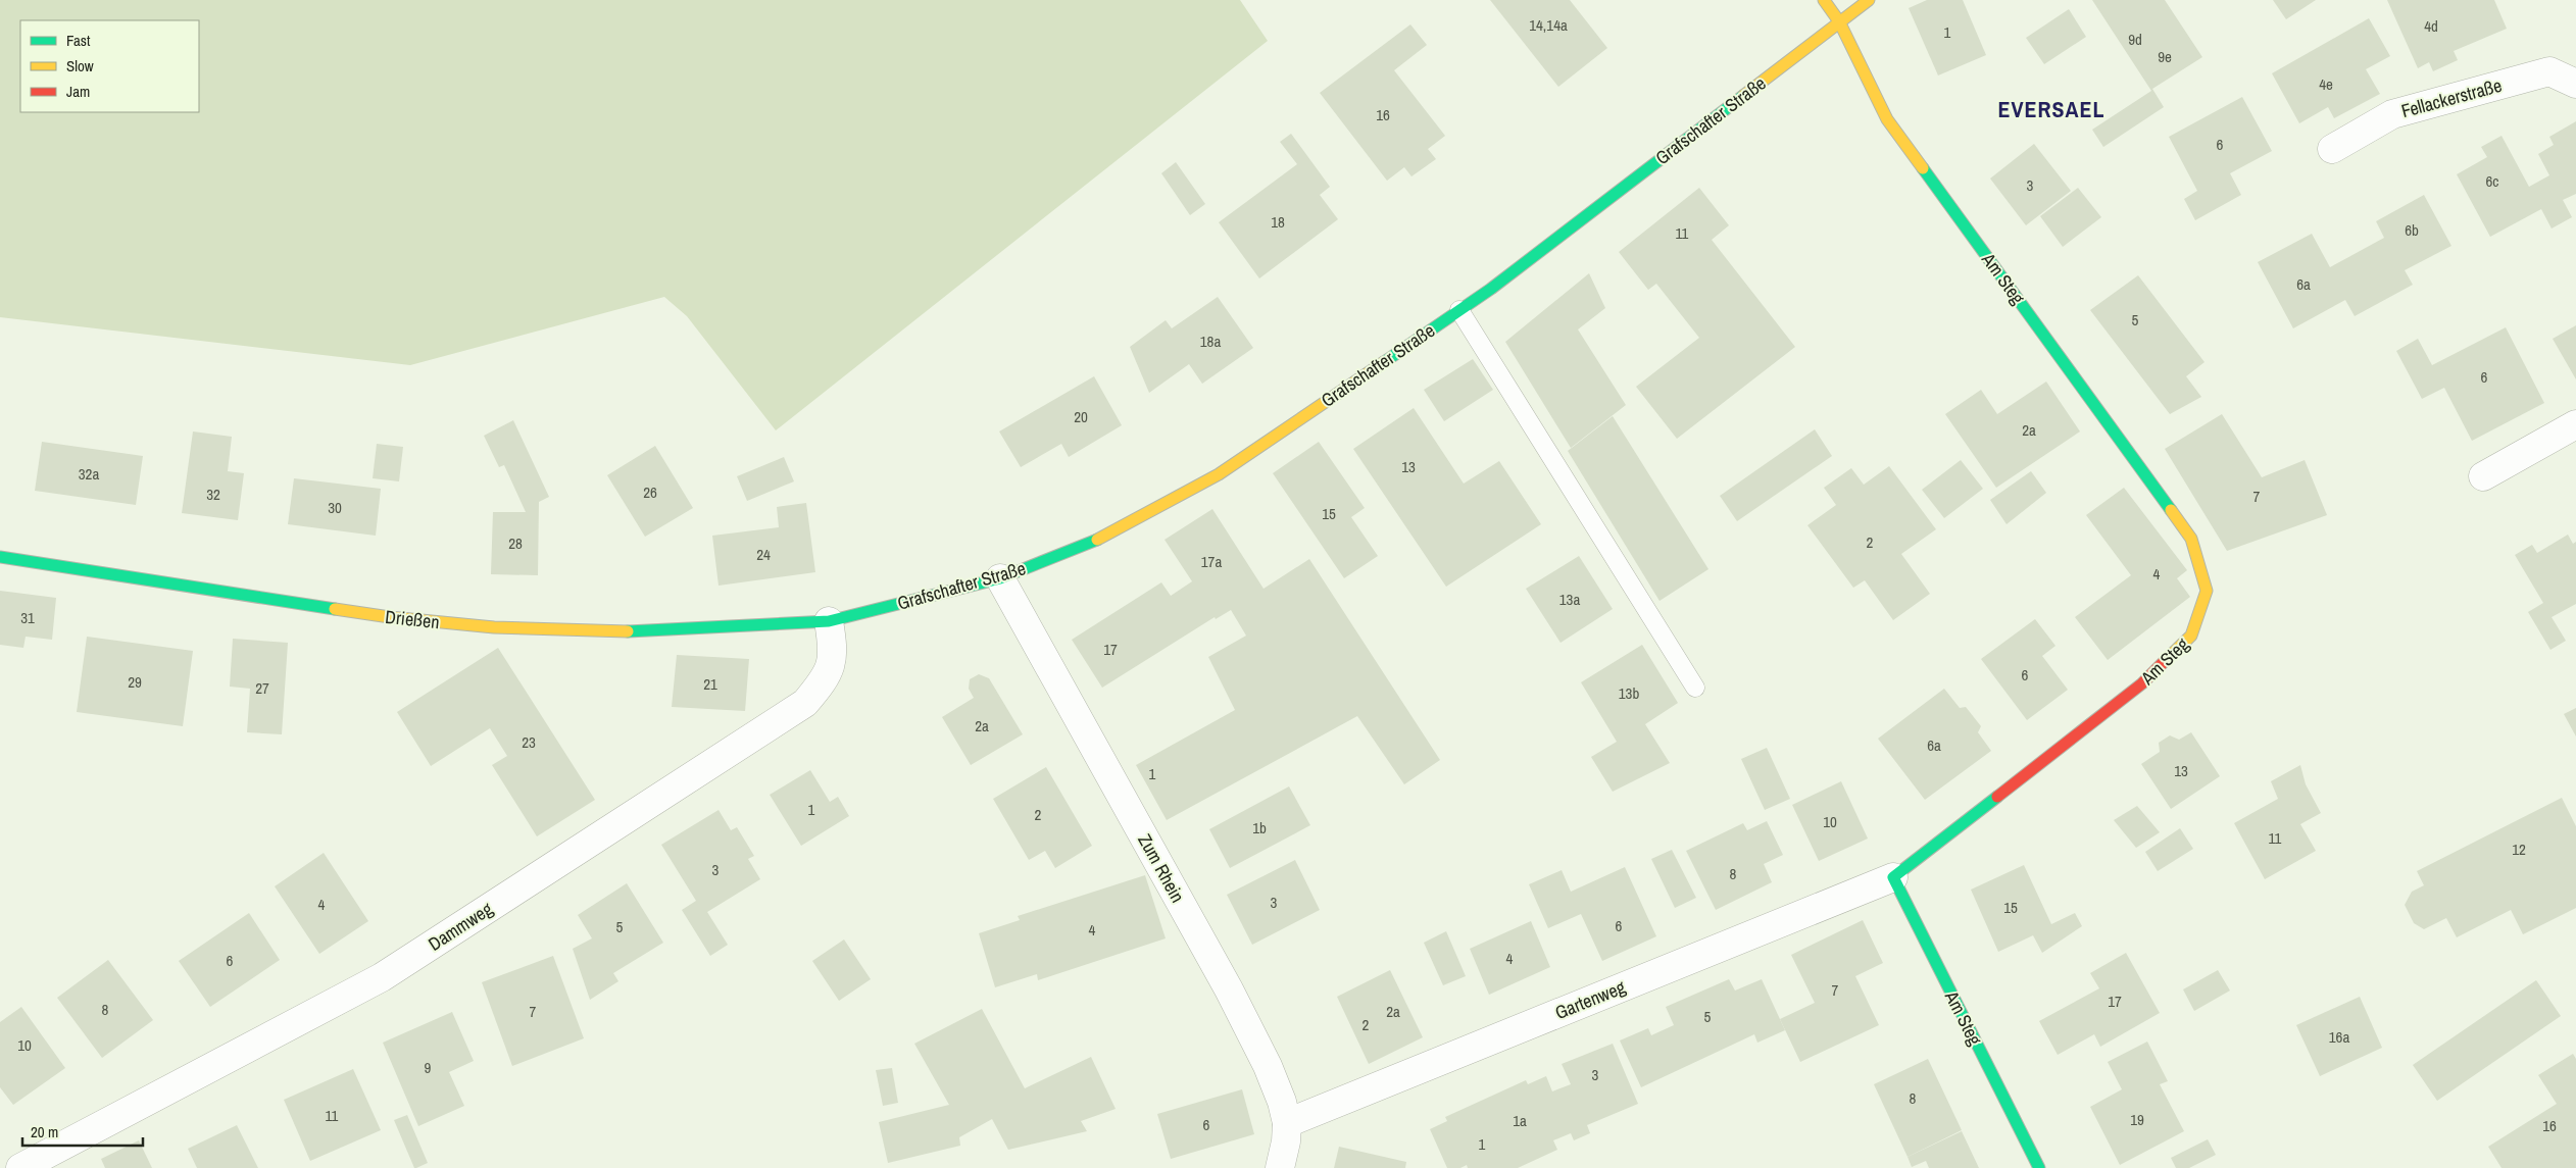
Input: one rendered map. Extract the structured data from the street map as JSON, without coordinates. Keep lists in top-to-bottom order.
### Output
{
  "streets": {
    "street": [
      "Fellackerstraße",
      "Grafschafter Straße",
      "Am Steg",
      "Drießen",
      "Zum Rhein",
      "Dammweg",
      "Gartenweg"
    ]
  },
  "crossings": [
    ["Grafschafter Straße", "Am Steg"],
    ["Grafschafter Straße", "Drießen"],
    ["Grafschafter Straße", "Zum Rhein"],
    ["Grafschafter Straße", "Dammweg"],
    ["Am Steg", "Gartenweg"],
    ["Drießen", "Dammweg"],
    ["Zum Rhein", "Gartenweg"]
  ],
  "districts": ["EVERSAEL"],
  "house_numbers": [
    "14,14a",
    "4d",
    "1",
    "9d",
    "9e",
    "4e",
    "16",
    "6",
    "6c",
    "3",
    "18",
    "6b",
    "11",
    "6a",
    "5",
    "18a",
    "6",
    "20",
    "2a",
    "13",
    "32a",
    "26",
    "32",
    "7",
    "30",
    "15",
    "2",
    "28",
    "24",
    "17a",
    "4",
    "13a",
    "31",
    "17",
    "6",
    "29",
    "21",
    "27",
    "13b",
    "2a",
    "23",
    "6a",
    "13",
    "1",
    "1",
    "2",
    "10",
    "1b",
    "11",
    "12",
    "3",
    "8",
    "3",
    "4",
    "15",
    "6",
    "5",
    "4",
    "4",
    "6",
    "7",
    "17",
    "8",
    "7",
    "2a",
    "5",
    "2",
    "16a",
    "10",
    "9",
    "3",
    "8",
    "11",
    "19",
    "1a",
    "6",
    "16",
    "1"
  ],
  "legend": ["Fast", "Slow", "Jam"],
  "scale_bar": "20 m"
}
